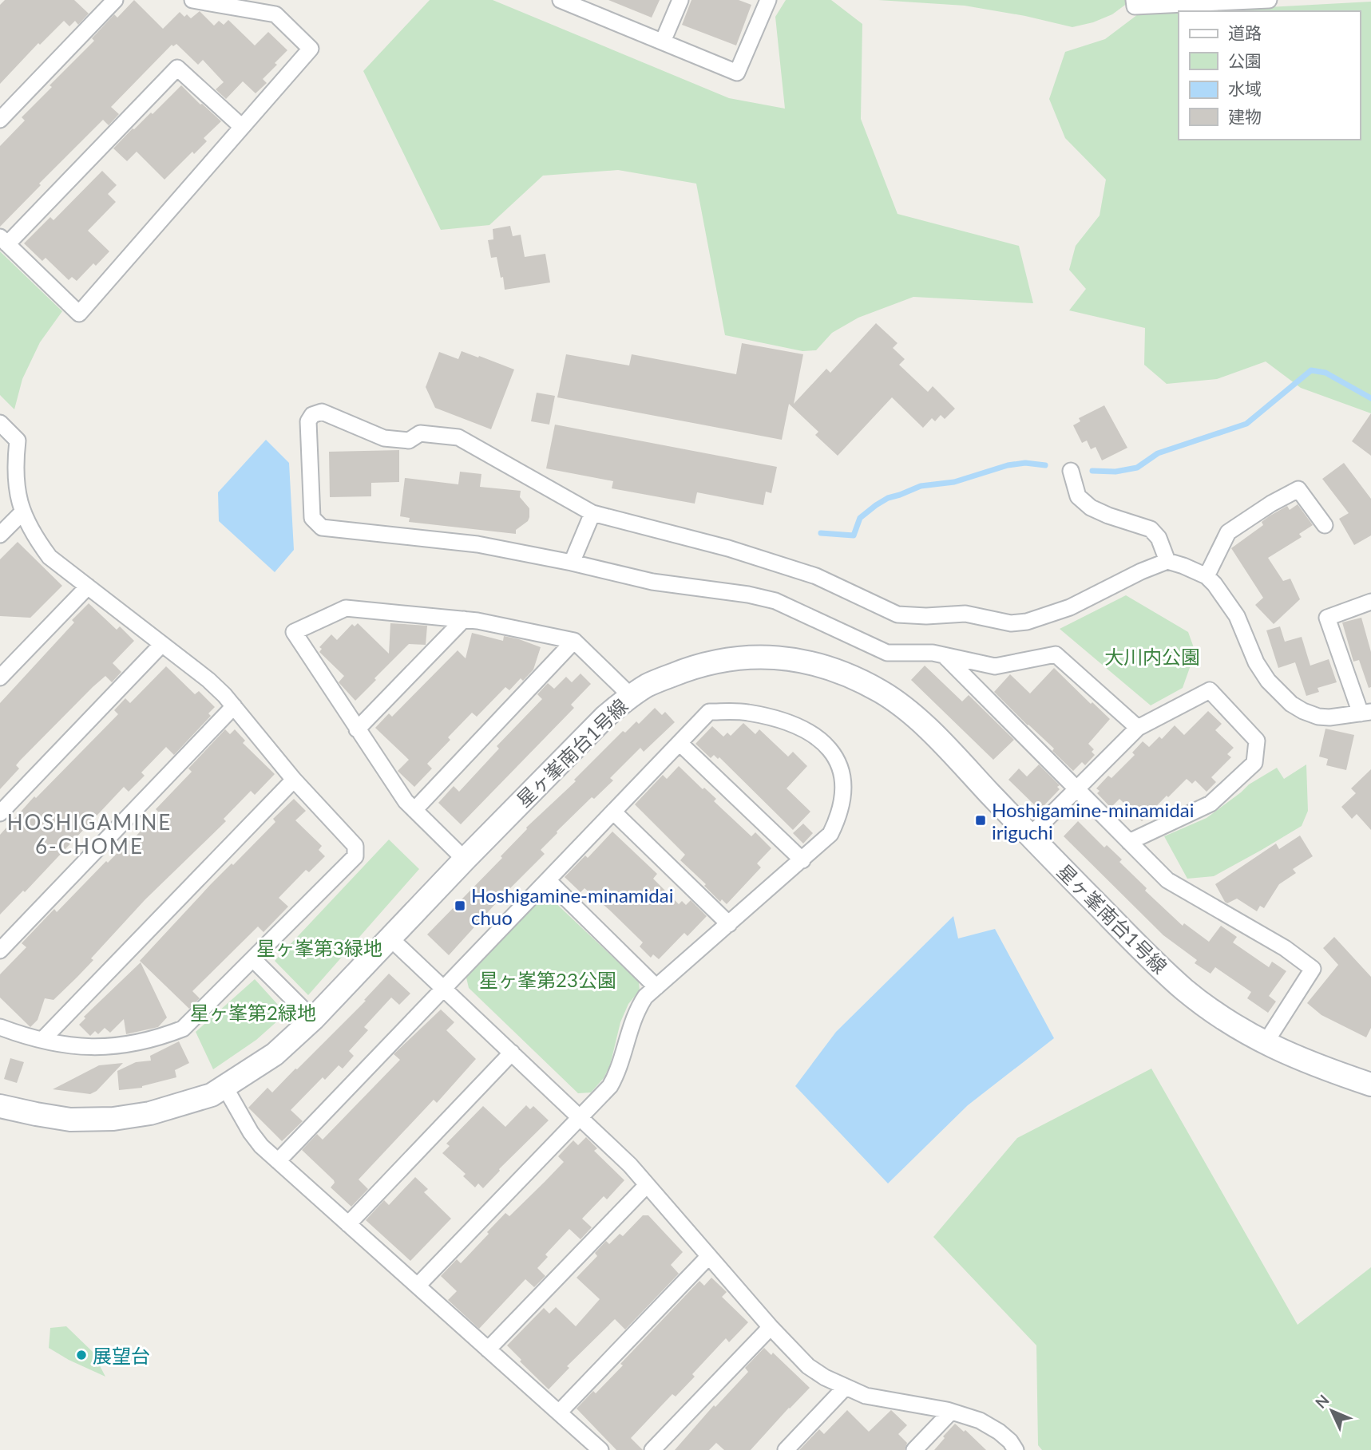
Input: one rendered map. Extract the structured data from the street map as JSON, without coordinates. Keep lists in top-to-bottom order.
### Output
{
  "streets": {
    "street": ["星ヶ峯南台1号線"]
  },
  "districts": ["HOSHIGAMINE 6-CHOME"],
  "parks": [
    "大川内公園",
    "星ヶ峯第3緑地",
    "星ヶ峯第23公園",
    "星ヶ峯第2緑地"
  ],
  "places": {
    "transit": ["Hoshigamine-minamidai iriguchi", "Hoshigamine-minamidai chuo"],
    "other": ["展望台"]
  },
  "legend": [
    "道路",
    "公園",
    "水域",
    "建物"
  ],
  "north": "top left"
}
